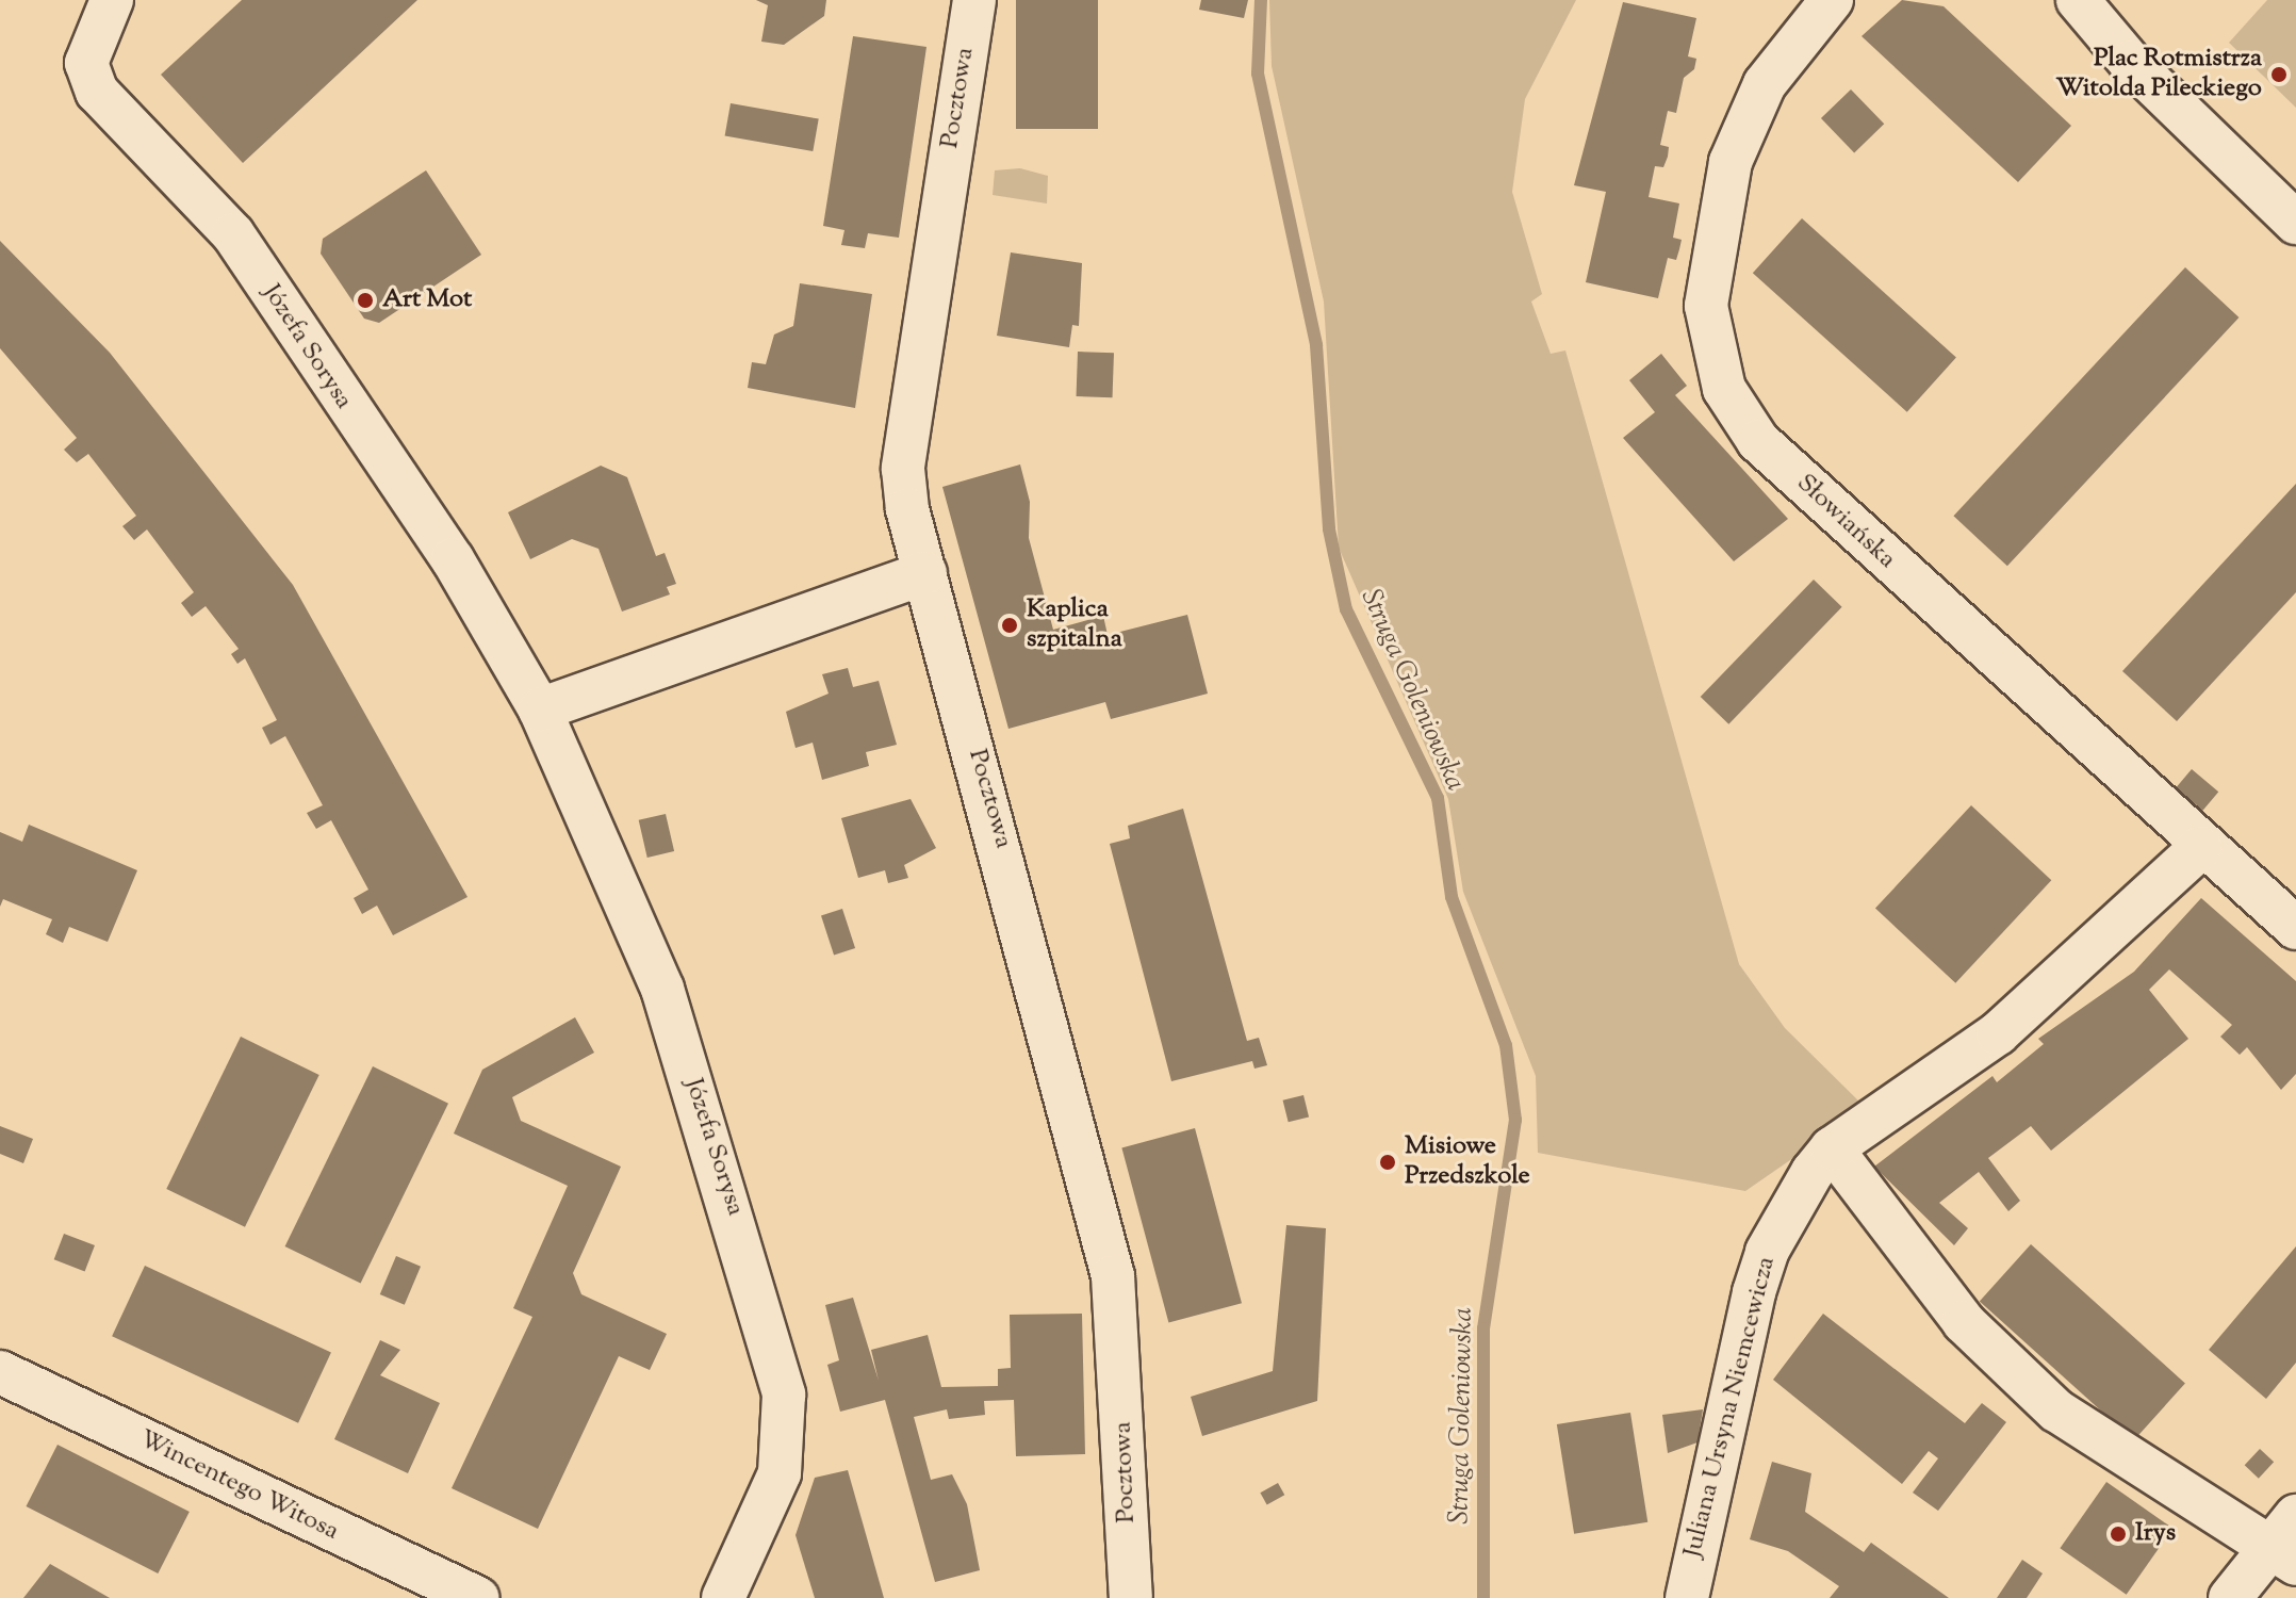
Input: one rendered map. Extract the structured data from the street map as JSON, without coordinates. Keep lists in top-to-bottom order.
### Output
{
  "streets": {
    "street": [
      "Pocztowa",
      "Józefa Sorysa",
      "Słowiańska",
      "Juliana Ursyna Niemcewicza",
      "Wincentego Witosa"
    ]
  },
  "crossings": [
    ["Słowiańska", "Juliana Ursyna Niemcewicza"]
  ],
  "water": ["Struga Goleniowska"],
  "places": [
    "Plac Rotmistrza Witolda Pileckiego",
    "Art Mot",
    "Kaplica szpitalna",
    "Misiowe Przedszkole",
    "Irys"
  ]
}
